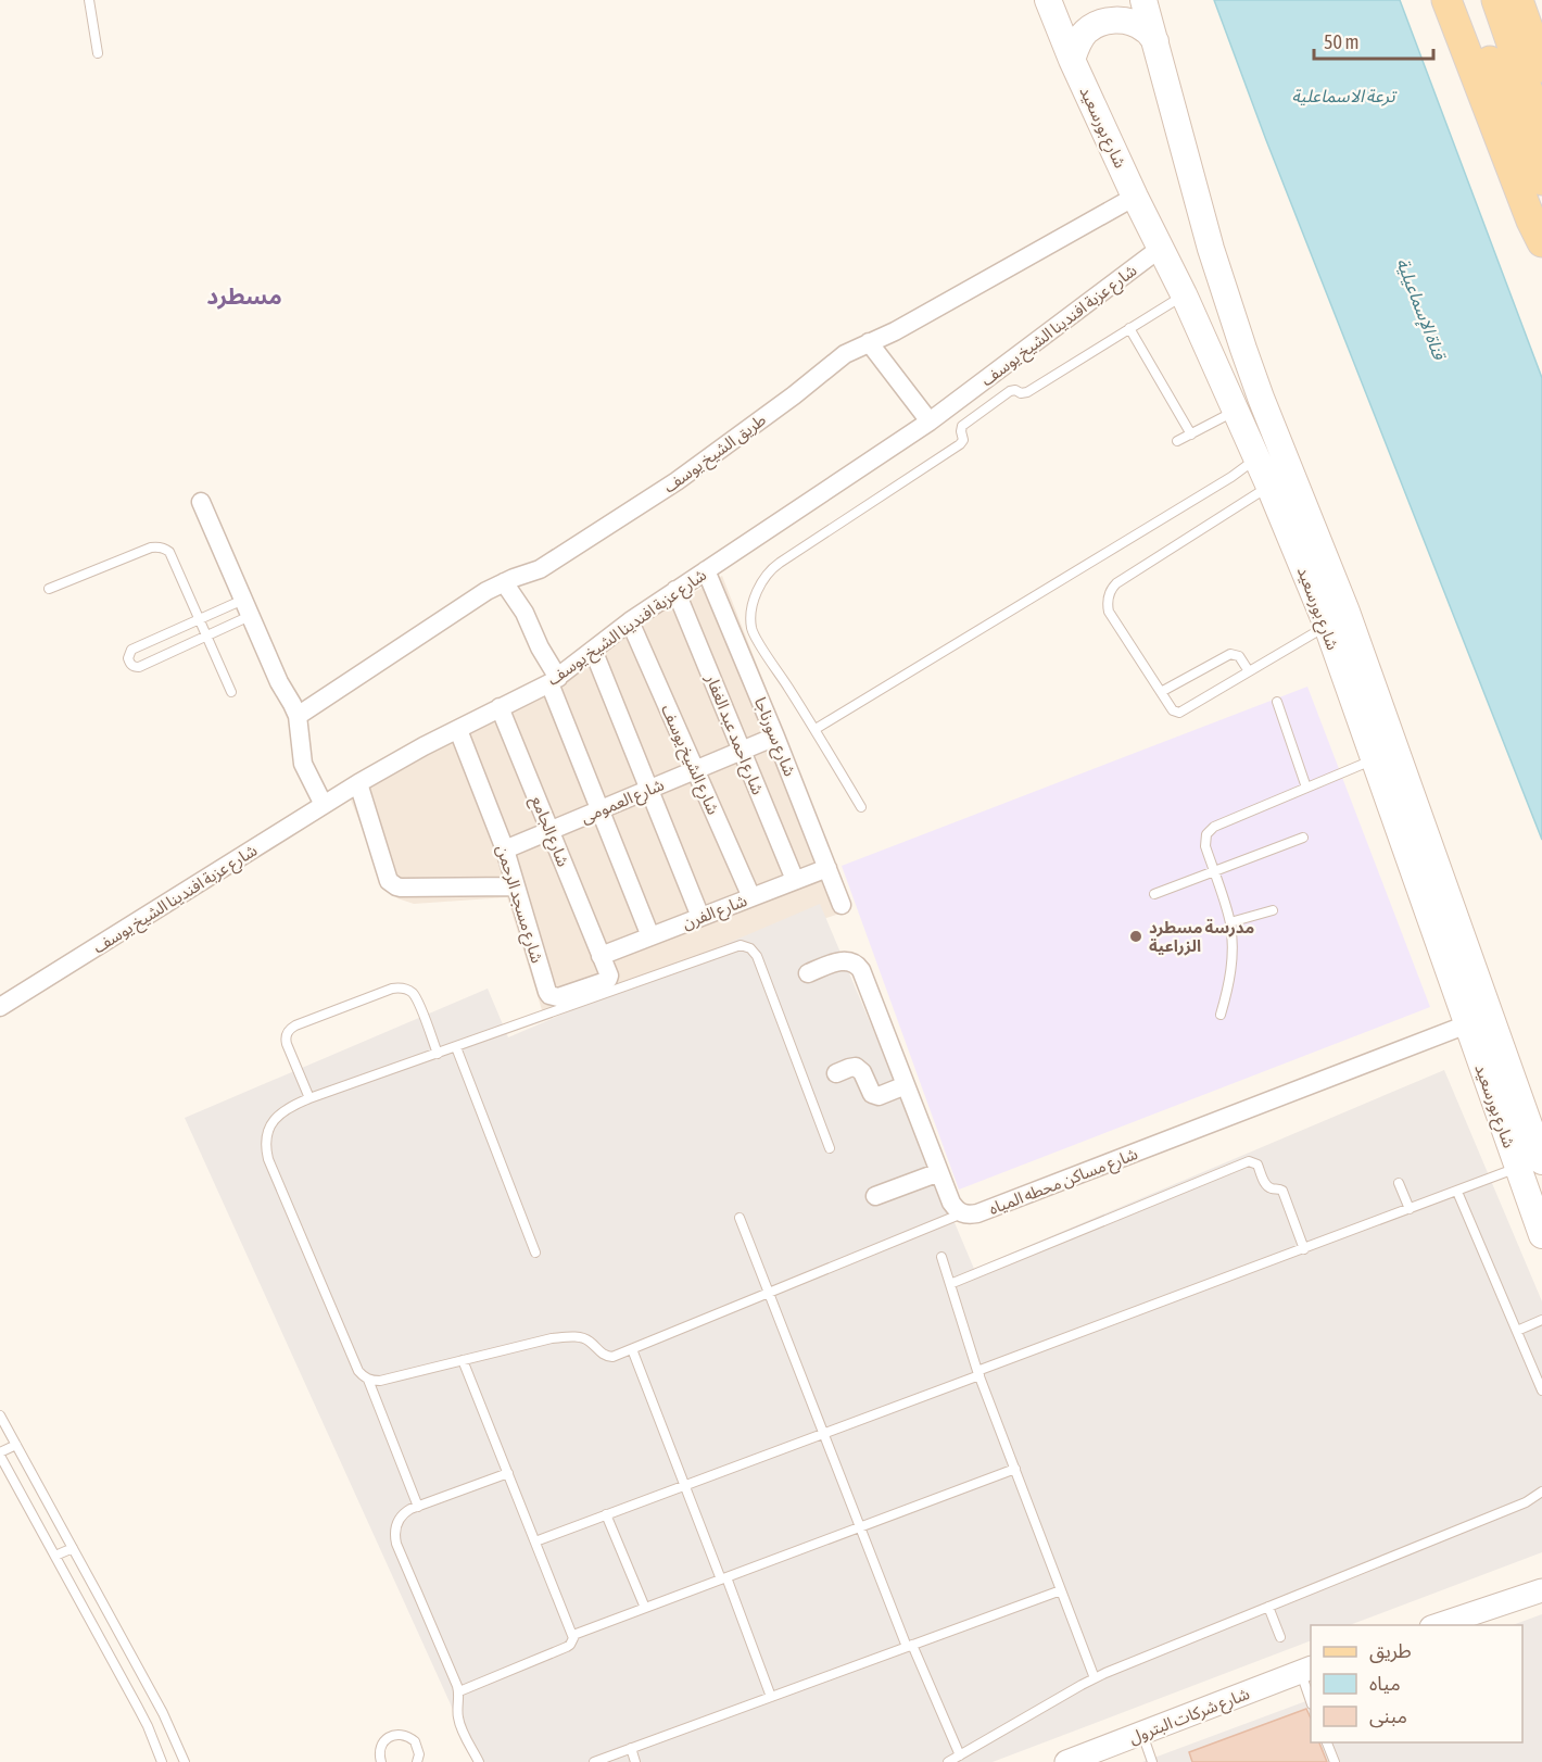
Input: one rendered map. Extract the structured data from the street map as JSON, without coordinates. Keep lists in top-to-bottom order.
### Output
{
  "streets": {
    "main road": ["شارع بورسعيد"],
    "street": [
      "شارع عزبة افندينا الشيخ يوسف",
      "طريق الشيخ يوسف",
      "شارع احمد عبد الغفار",
      "شارع سورناجا",
      "شارع الشيخ يوسف",
      "شارع العمومى",
      "شارع الجامع",
      "شارع مسجد الرحمن",
      "شارع الفرن",
      "شارع مساكن محطه المياه",
      "شارع شركات البترول"
    ]
  },
  "crossings": [
    ["شارع بورسعيد", "شارع عزبة افندينا الشيخ يوسف"],
    ["شارع بورسعيد", "طريق الشيخ يوسف"],
    ["شارع بورسعيد", "شارع مساكن محطه المياه"],
    ["شارع عزبة افندينا الشيخ يوسف", "شارع احمد عبد الغفار"],
    ["شارع عزبة افندينا الشيخ يوسف", "شارع سورناجا"],
    ["شارع عزبة افندينا الشيخ يوسف", "شارع الشيخ يوسف"],
    ["شارع عزبة افندينا الشيخ يوسف", "شارع الجامع"],
    ["شارع عزبة افندينا الشيخ يوسف", "شارع مسجد الرحمن"],
    ["شارع احمد عبد الغفار", "شارع العمومى"],
    ["شارع احمد عبد الغفار", "شارع الفرن"],
    ["شارع سورناجا", "شارع العمومى"],
    ["شارع سورناجا", "شارع الفرن"],
    ["شارع الشيخ يوسف", "شارع العمومى"],
    ["شارع الشيخ يوسف", "شارع الفرن"],
    ["شارع العمومى", "شارع الجامع"],
    ["شارع العمومى", "شارع مسجد الرحمن"],
    ["شارع الجامع", "شارع مسجد الرحمن"],
    ["شارع الجامع", "شارع الفرن"],
    ["شارع مسجد الرحمن", "شارع الفرن"]
  ],
  "districts": ["مسطرد"],
  "water": ["ترعة الاسماعلية", "قناة الإسماعيلية"],
  "places": ["مدرسة مسطرد الزراعية"],
  "legend": ["طريق", "مياه", "مبنى"],
  "scale_bar": "50 m"
}
